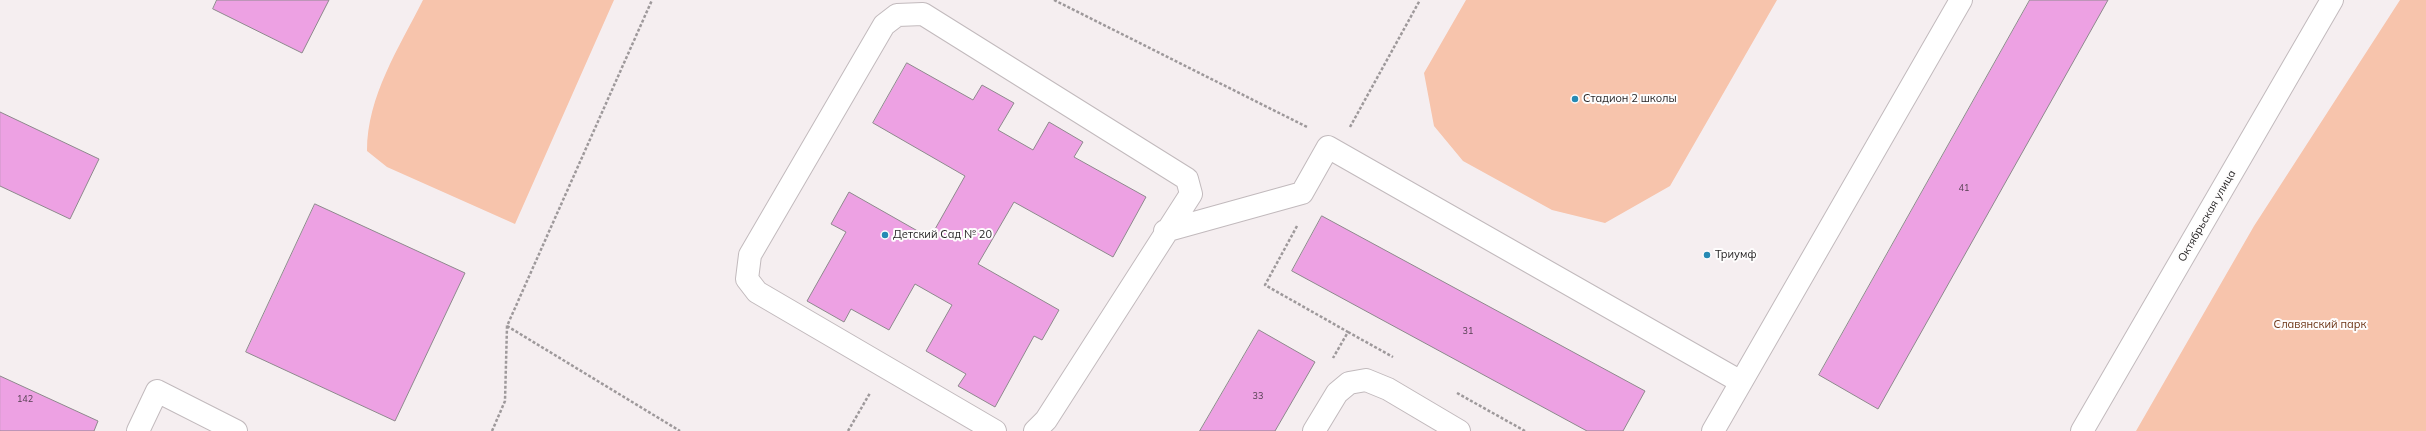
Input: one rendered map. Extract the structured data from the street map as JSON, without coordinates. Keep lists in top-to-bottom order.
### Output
{
  "streets": {
    "street": ["Октябрьская улица"]
  },
  "parks": ["Славянский парк"],
  "places": ["Стадион 2 школы", "Детский Сад № 20", "Триумф"],
  "house_numbers": [
    "41",
    "31",
    "33",
    "142"
  ]
}
